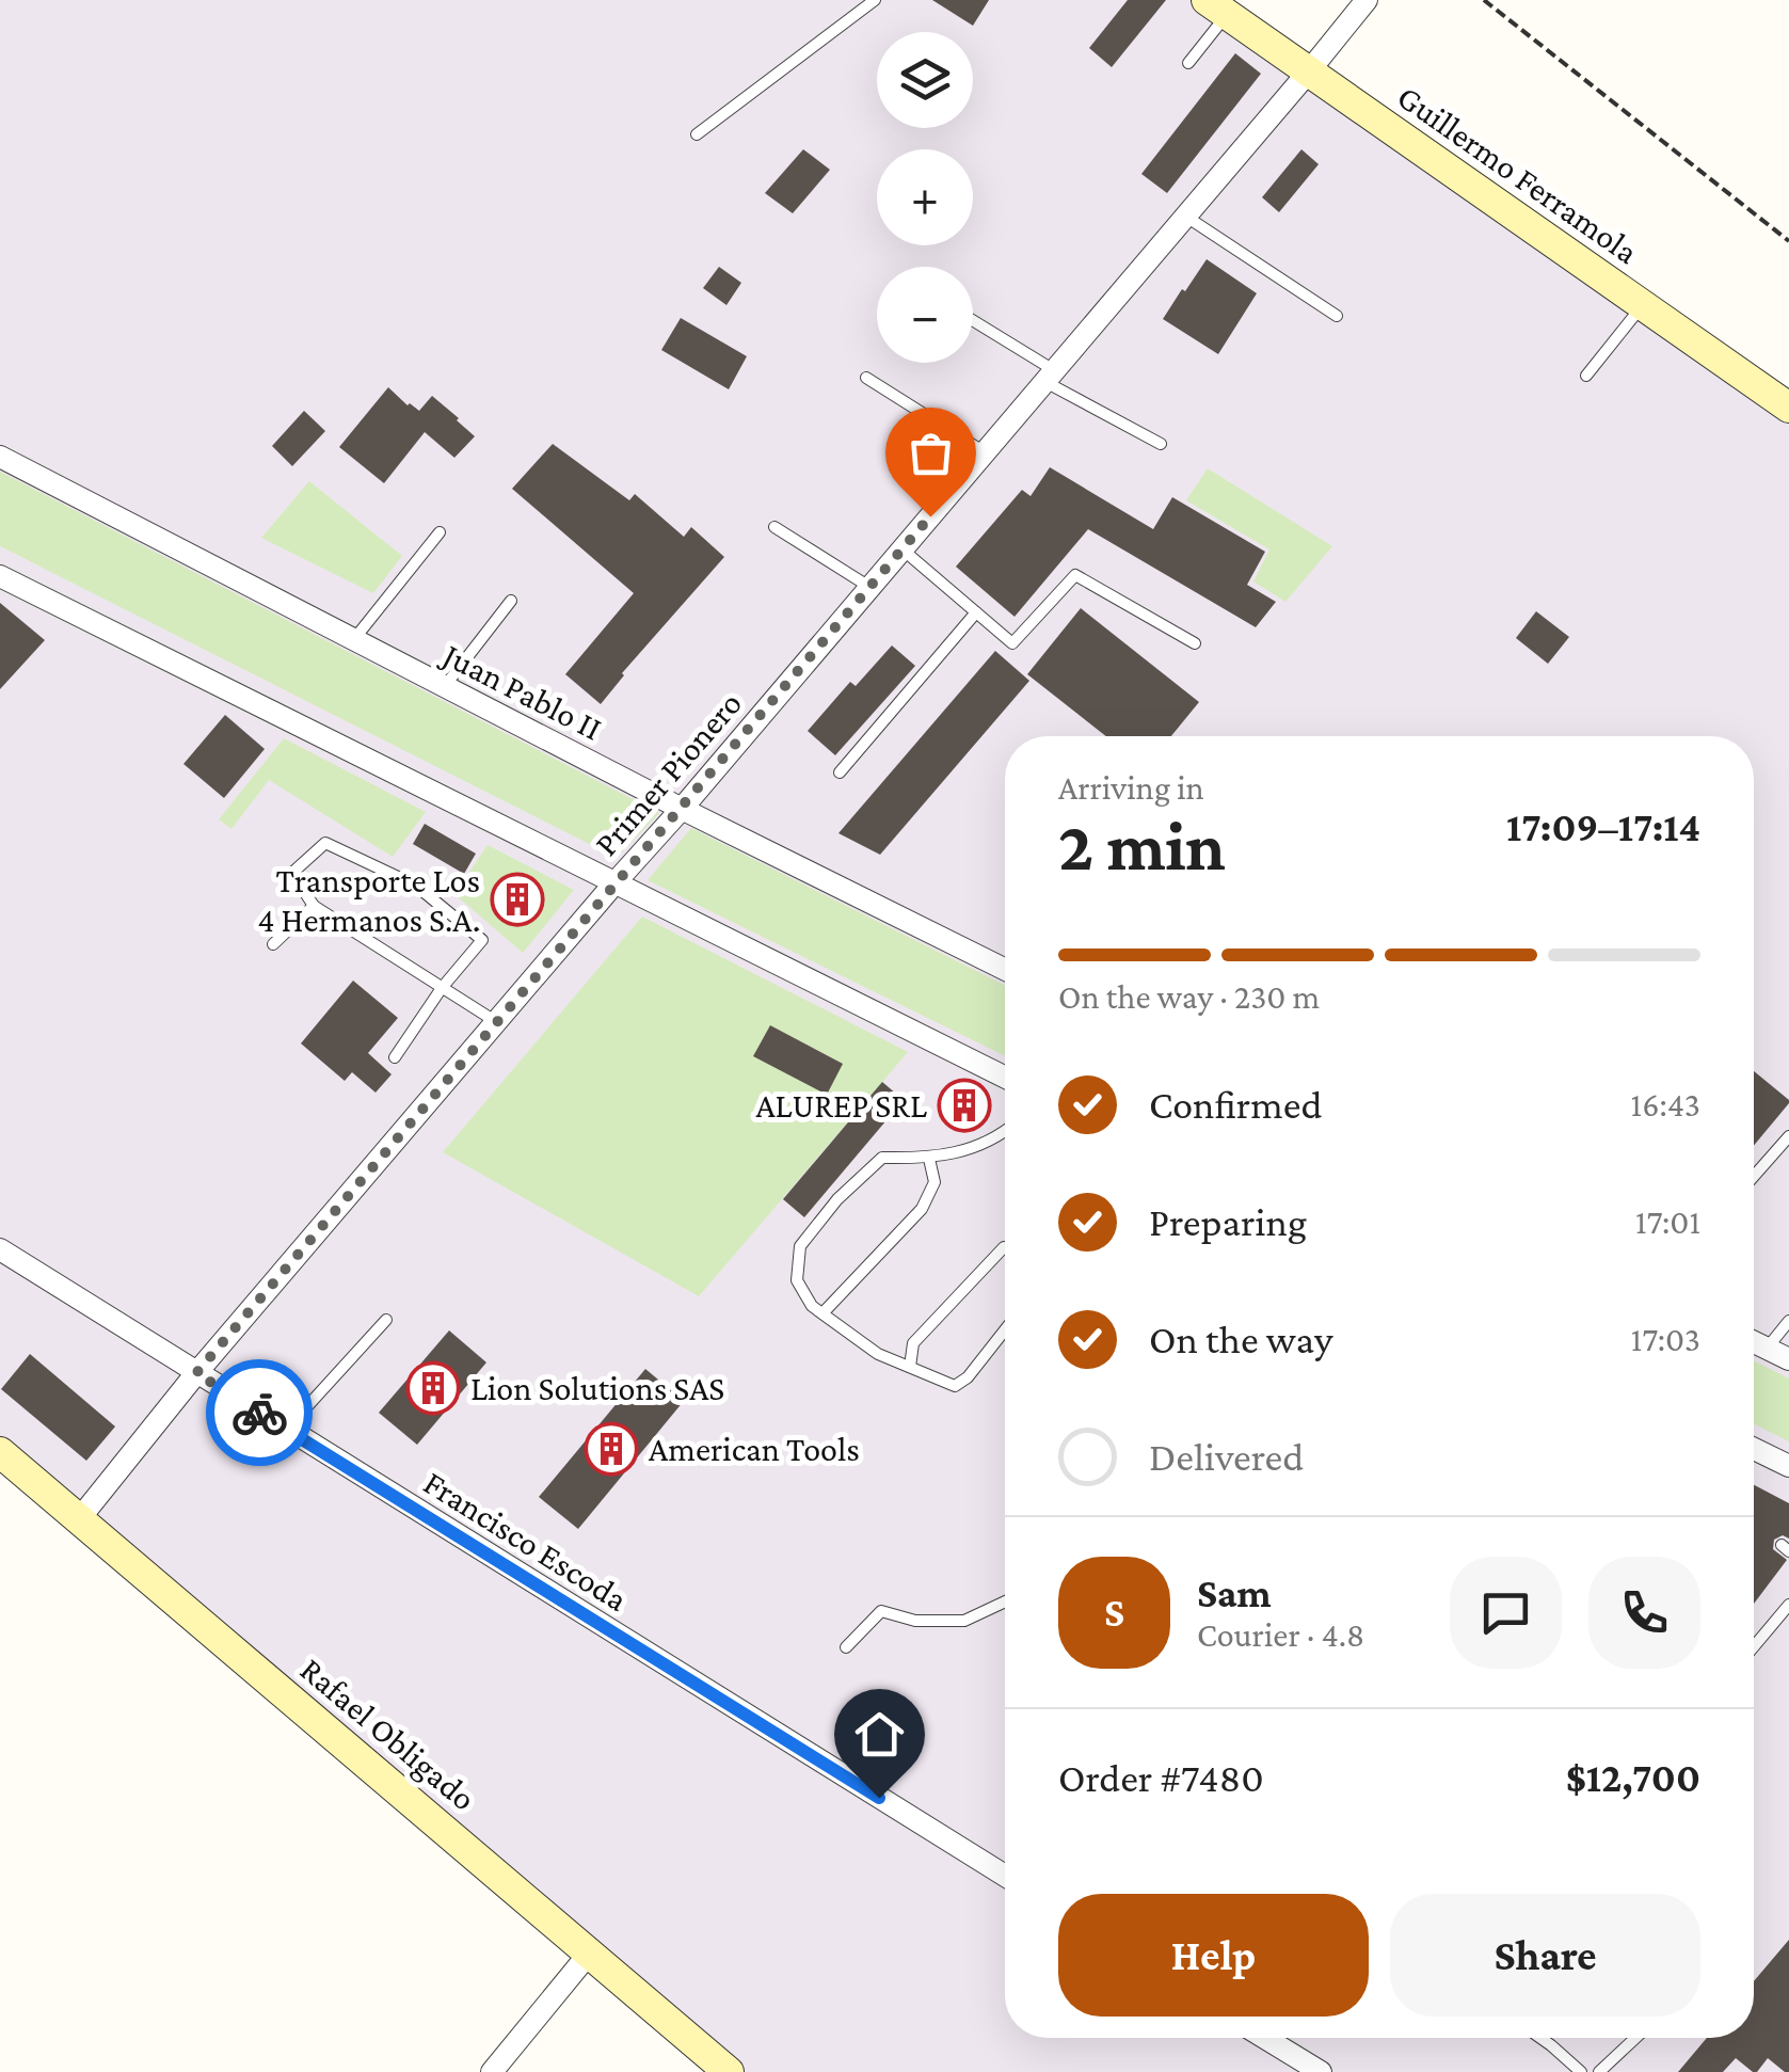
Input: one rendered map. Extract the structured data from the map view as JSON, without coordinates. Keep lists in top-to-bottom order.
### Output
{
  "streets": {
    "street": [
      "Guillermo Ferramola",
      "Juan Pablo II",
      "Primer Pionero",
      "Francisco Escoda",
      "Rafael Obligado"
    ]
  },
  "crossings": [
    ["Guillermo Ferramola", "Primer Pionero"],
    ["Juan Pablo II", "Primer Pionero"],
    ["Primer Pionero", "Francisco Escoda"],
    ["Primer Pionero", "Rafael Obligado"]
  ],
  "places": {
    "building": [
      "Transporte Los 4 Hermanos S.A.",
      "ALUREP SRL",
      "Lion Solutions SAS",
      "American Tools"
    ]
  },
  "page": {
    "map_buttons": ["+", "−"],
    "heading": ["2 min", "Arriving in", "17:09–17:14"],
    "panel": [
      "Sam",
      "Courier · 4.8",
      "Order #7480",
      "$12,700"
    ],
    "bar": "On the way · 230 m",
    "list": [
      ["Confirmed", "16:43"],
      ["Preparing", "17:01"],
      ["On the way", "17:03"],
      "Delivered"
    ],
    "round": "S",
    "buttons": ["Help", "Share"]
  }
}
